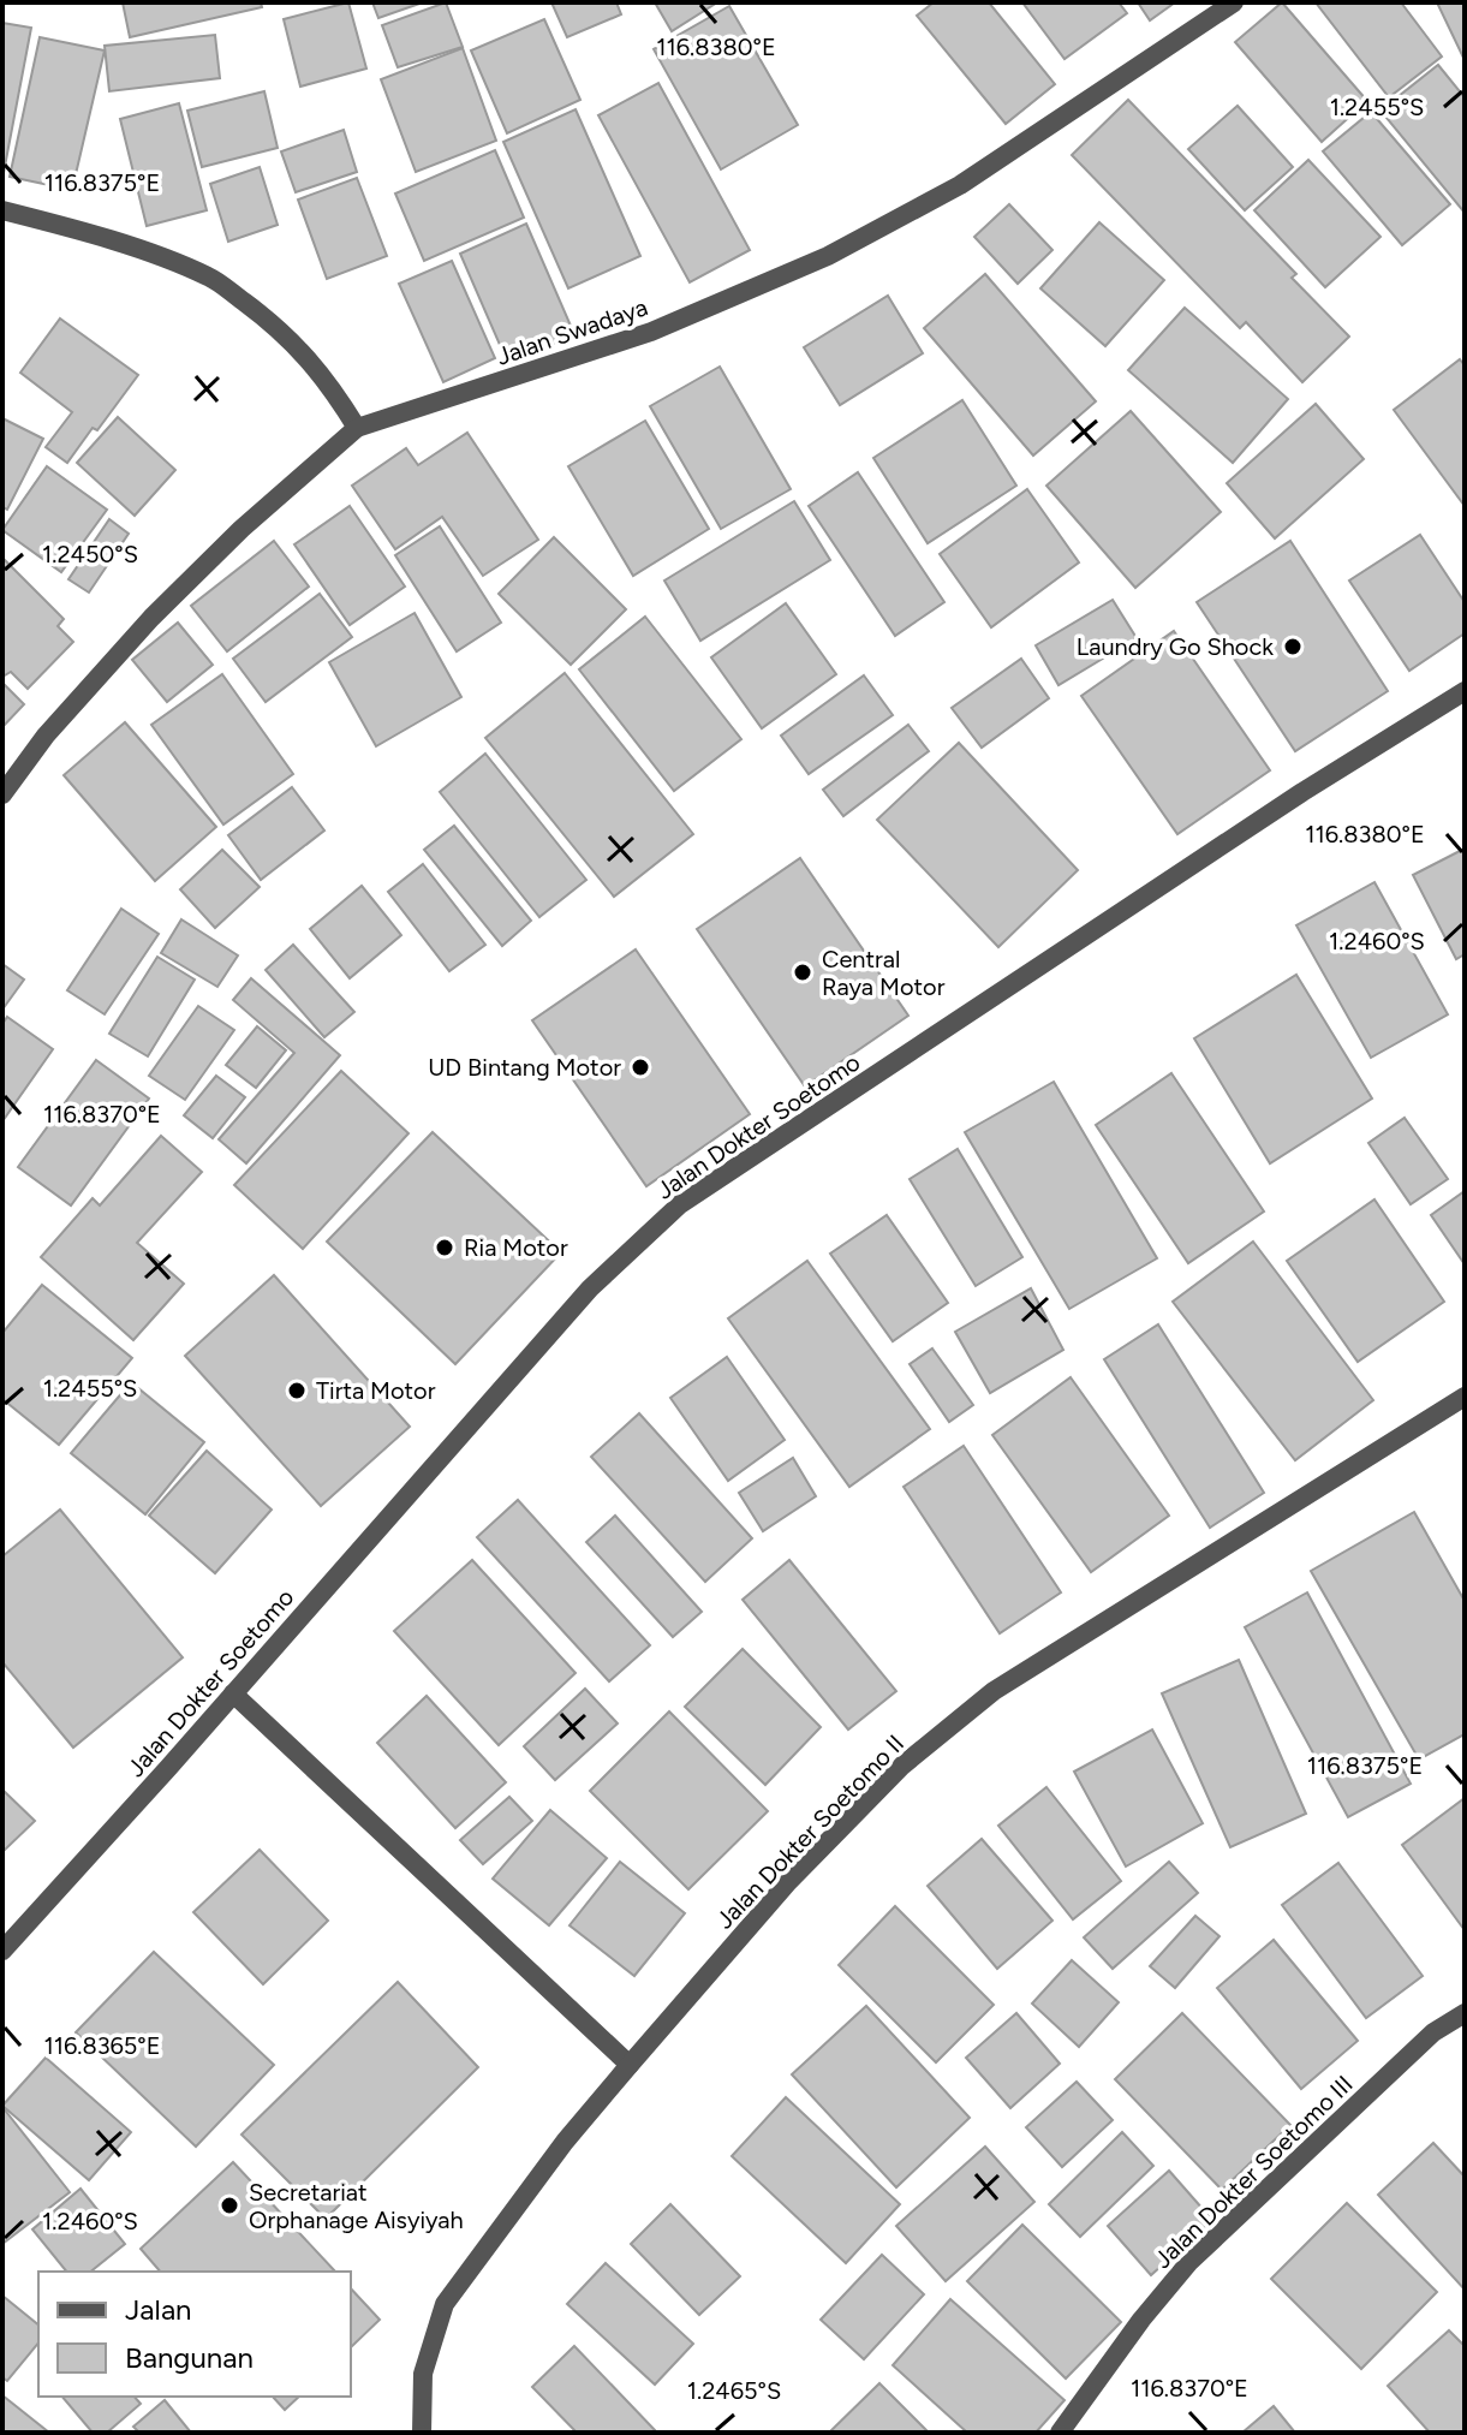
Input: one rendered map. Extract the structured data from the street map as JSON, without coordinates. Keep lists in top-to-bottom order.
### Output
{
  "streets": {
    "street": [
      "Jalan Swadaya",
      "Jalan Dokter Soetomo",
      "Jalan Dokter Soetomo II",
      "Jalan Dokter Soetomo III"
    ]
  },
  "places": [
    "Laundry Go Shock",
    "Central Raya Motor",
    "UD Bintang Motor",
    "Ria Motor",
    "Tirta Motor",
    "Secretariat Orphanage Aisyiyah"
  ],
  "legend": ["Jalan", "Bangunan"],
  "coordinates": [
    "116.8380°E",
    "1.2455°S",
    "116.8375°E",
    "1.2450°S",
    "1.2460°S",
    "116.8370°E",
    "116.8365°E",
    "1.2465°S"
  ]
}
